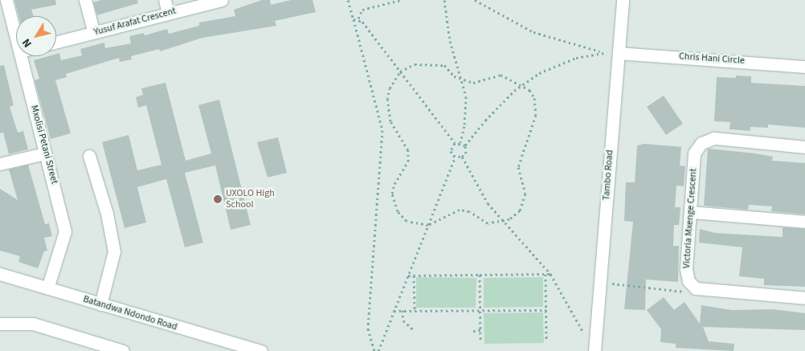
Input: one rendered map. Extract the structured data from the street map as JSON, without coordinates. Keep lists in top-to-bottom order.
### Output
{
  "streets": {
    "street": [
      "Yusuf Arafat Crescent",
      "Chris Hani Circle",
      "Mxolisi Petani Street",
      "Tambo Road",
      "Victoria Mxenge Crescent",
      "Batandwa Ndondo Road"
    ]
  },
  "crossings": [
    ["Chris Hani Circle", "Tambo Road"],
    ["Mxolisi Petani Street", "Batandwa Ndondo Road"]
  ],
  "places": ["UXOLO High School"],
  "north": "bottom left"
}
